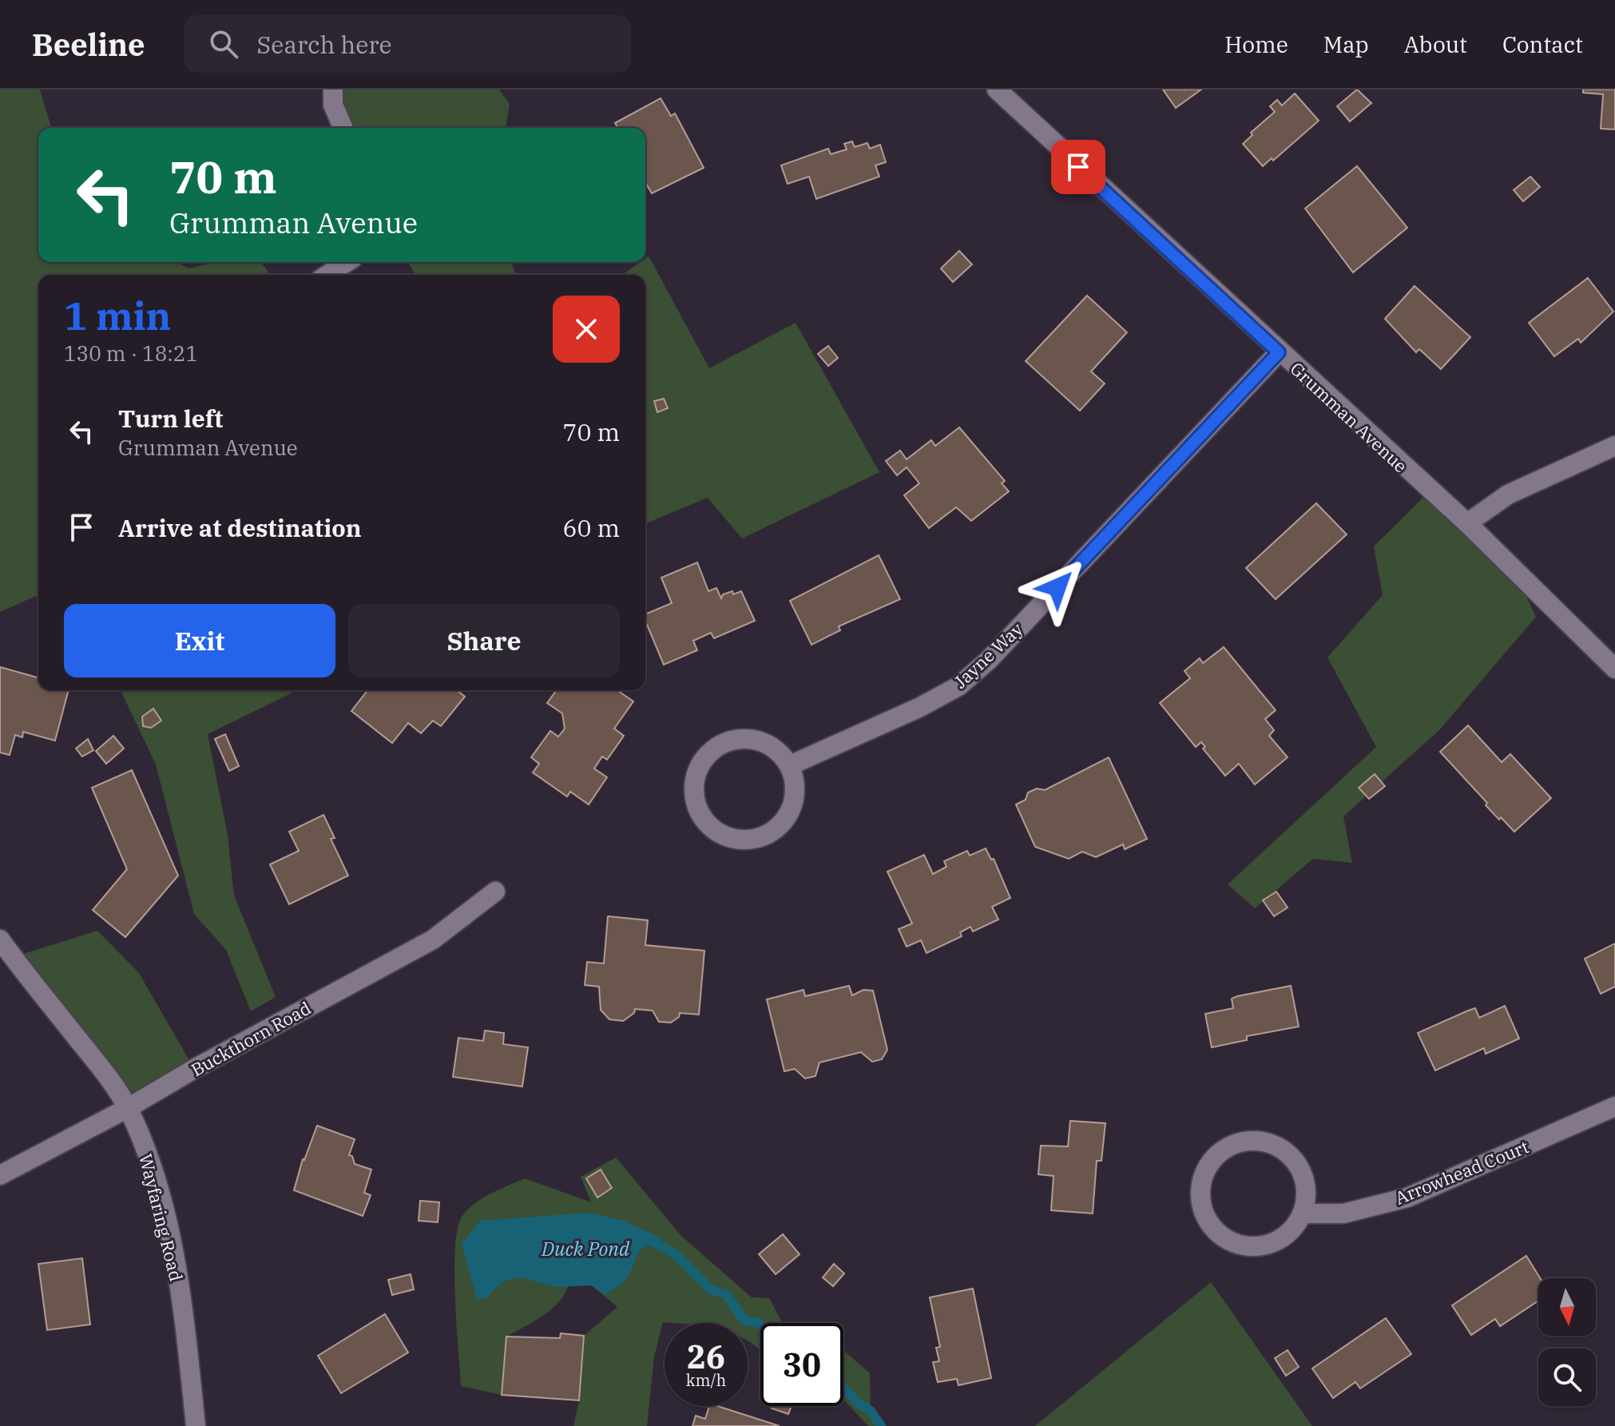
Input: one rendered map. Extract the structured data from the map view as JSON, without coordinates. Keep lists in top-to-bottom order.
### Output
{
  "streets": {
    "street": [
      "Grumman Avenue",
      "Jayne Way",
      "Buckthorn Road",
      "Arrowhead Court",
      "Wayfaring Road"
    ]
  },
  "crossings": [
    ["Grumman Avenue", "Jayne Way"],
    ["Buckthorn Road", "Wayfaring Road"]
  ],
  "water": ["Duck Pond"],
  "north": "bottom",
  "page": {
    "header": "Beeline",
    "search": "Search here",
    "nav": [
      "Home",
      "Map",
      "About",
      "Contact"
    ],
    "turn": ["70 m", "Grumman Avenue"],
    "heading": ["1 min", "130 m · 18:21"],
    "list": [
      {
        "name": "Turn left",
        "note": "Grumman Avenue",
        "value": "70 m"
      },
      {
        "name": "Arrive at destination",
        "value": "60 m"
      }
    ],
    "buttons": ["Exit", "Share"],
    "speed": "26 km/h",
    "limit": "30"
  }
}
